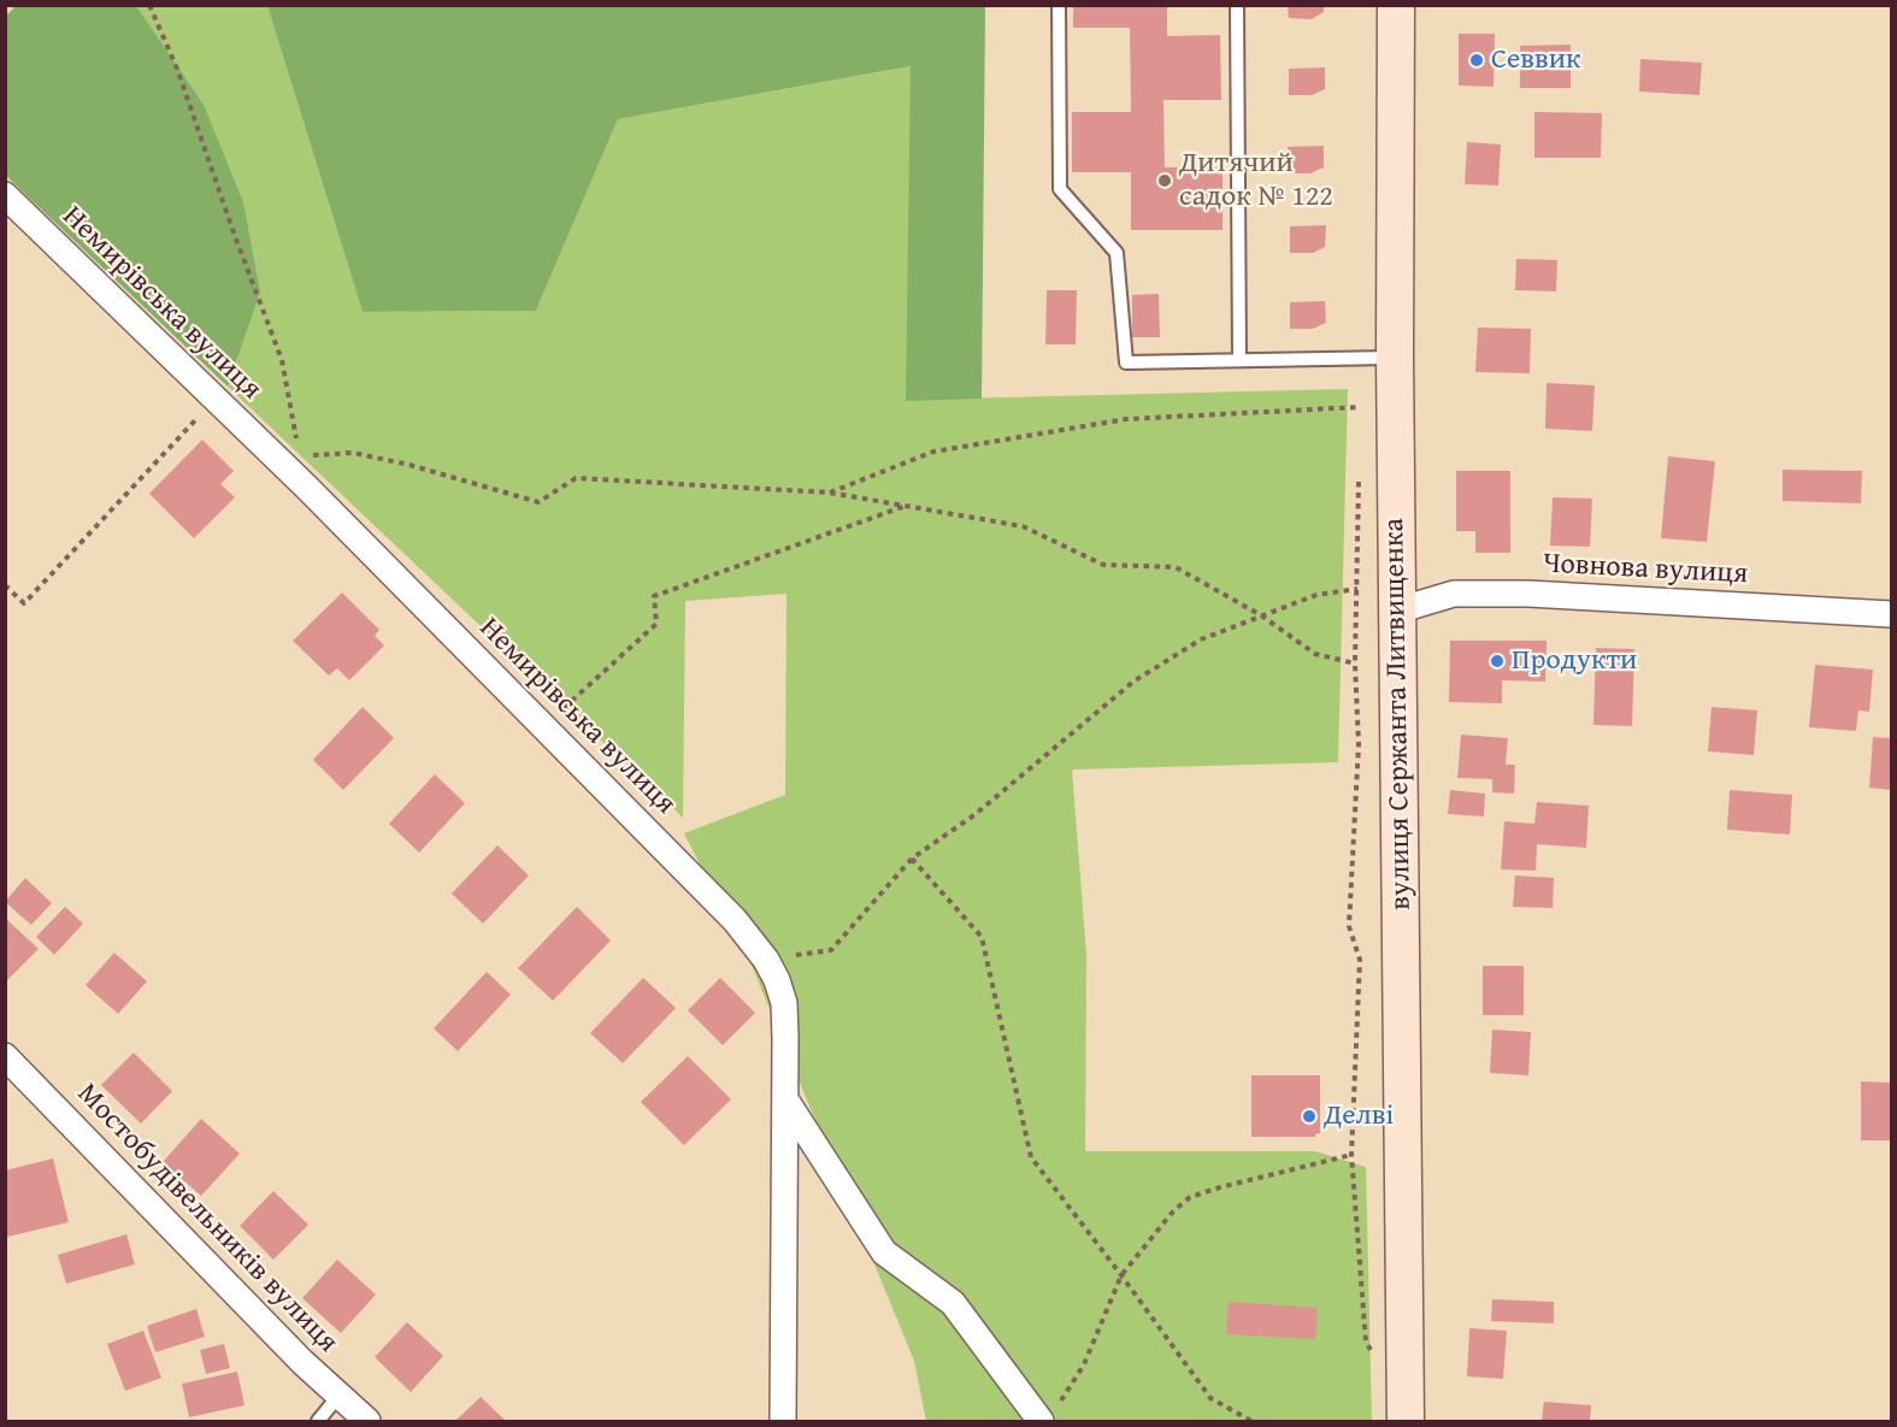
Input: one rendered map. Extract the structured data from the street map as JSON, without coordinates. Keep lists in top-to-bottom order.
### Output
{
  "streets": {
    "main road": ["вулиця Сержанта Литвищенка"],
    "street": ["Немирівська вулиця", "Човнова вулиця", "Мостобудівельників вулиця"]
  },
  "crossings": [
    ["Човнова вулиця", "вулиця Сержанта Литвищенка"]
  ],
  "places": [
    "Севвик",
    "Дитячий садок № 122",
    "Продукти",
    "Делві"
  ]
}
